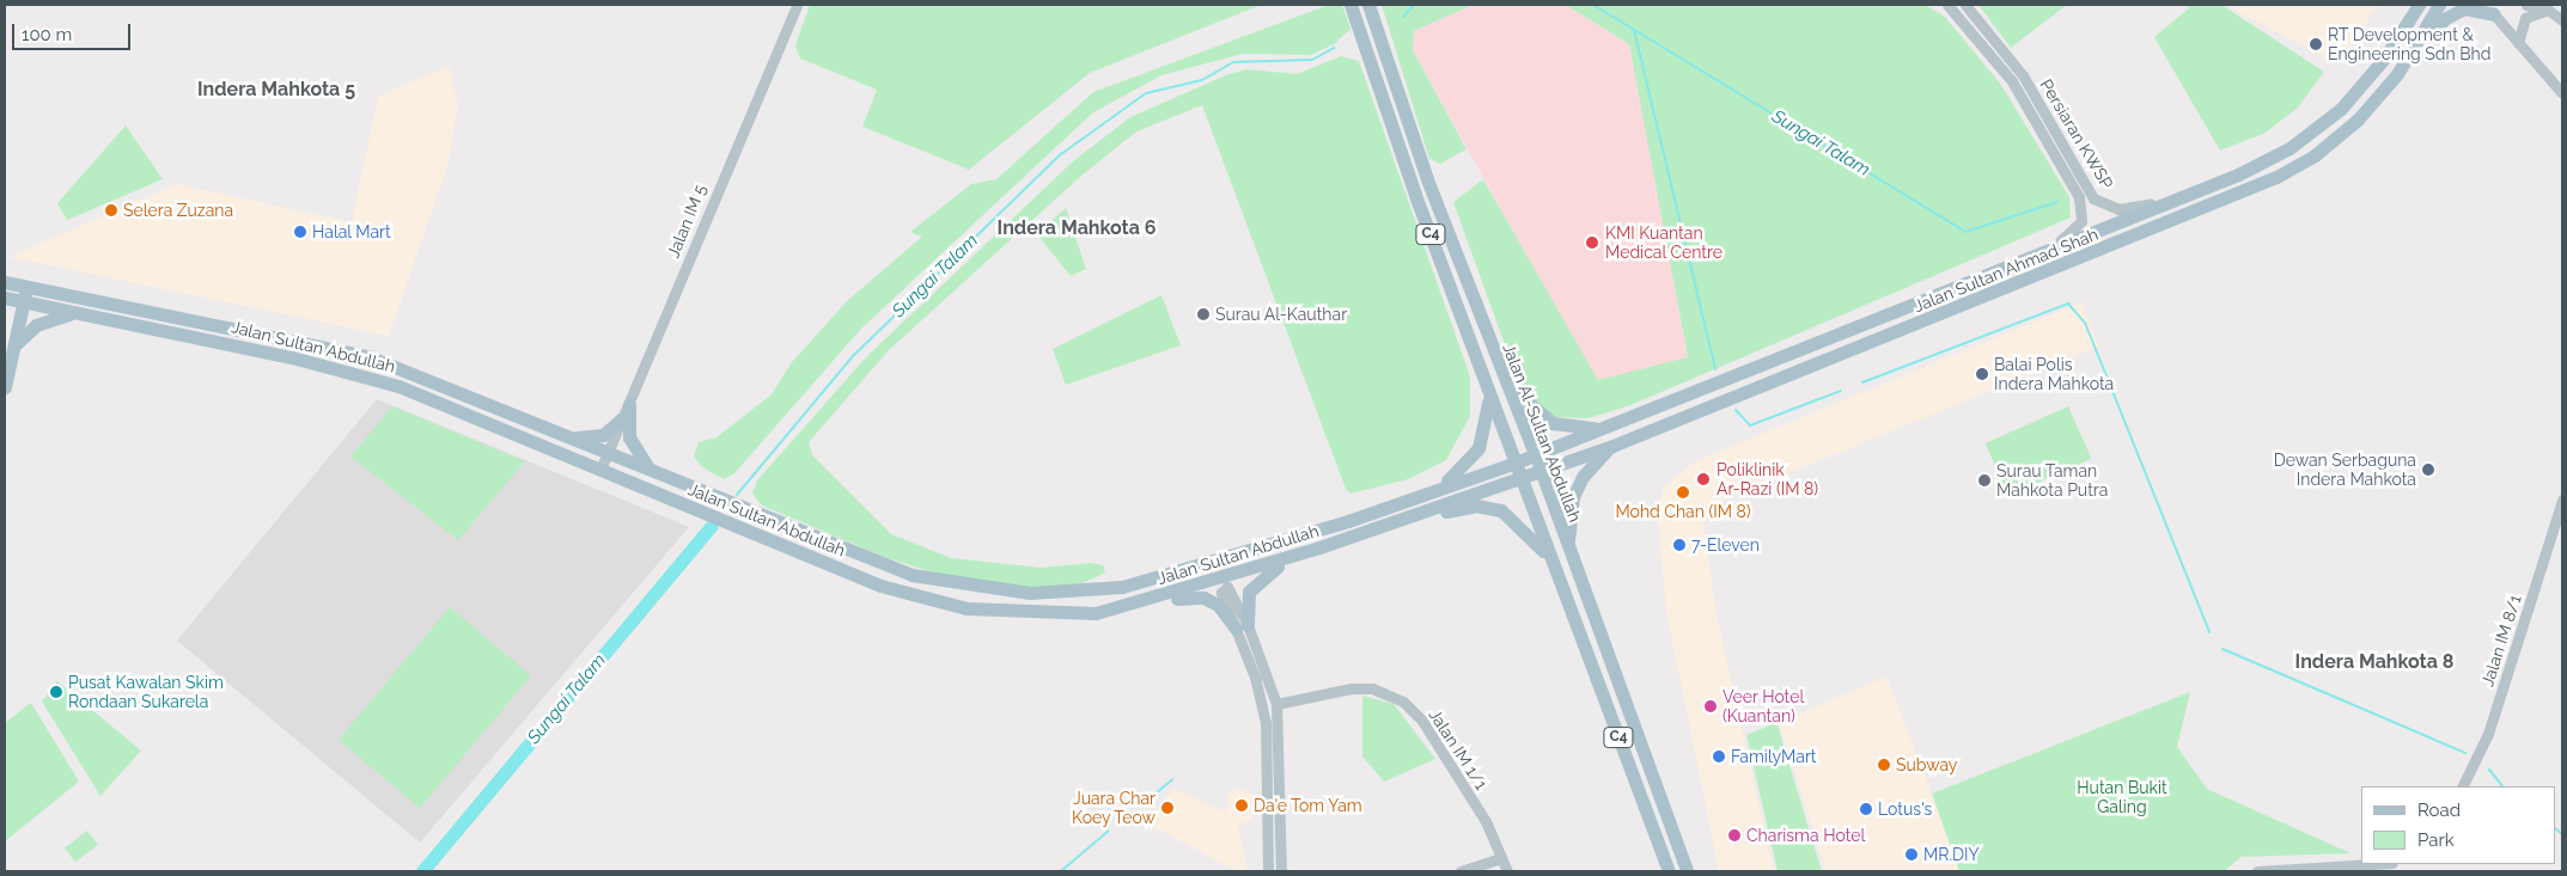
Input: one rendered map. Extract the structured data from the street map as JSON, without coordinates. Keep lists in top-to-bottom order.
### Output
{
  "streets": {
    "main road": [
      "C4",
      "Jalan Sultan Ahmad Shah",
      "Jalan Sultan Abdullah",
      "Jalan Al-Sultan Abdullah"
    ],
    "street": [
      "Persiaran KWSP",
      "Jalan IM 5",
      "Jalan IM 8/1",
      "Jalan IM 1/1"
    ]
  },
  "crossings": [
    ["Persiaran KWSP", "Jalan Sultan Ahmad Shah"],
    ["Jalan IM 5", "Jalan Sultan Abdullah"],
    ["Jalan Sultan Ahmad Shah", "Jalan Sultan Abdullah"],
    ["Jalan Sultan Ahmad Shah", "Jalan Al-Sultan Abdullah"],
    ["Jalan Sultan Abdullah", "Jalan Al-Sultan Abdullah"]
  ],
  "districts": ["Indera Mahkota 5", "Indera Mahkota 6", "Indera Mahkota 8"],
  "water": ["Sungai Talam"],
  "parks": ["Hutan Bukit Galing"],
  "places": [
    "RT Development & Engineering Sdn Bhd",
    "Selera Zuzana",
    "Halal Mart",
    "KMI Kuantan Medical Centre",
    "Surau Al-Kauthar",
    "Balai Polis Indera Mahkota",
    "Dewan Serbaguna Indera Mahkota",
    "Poliklinik Ar-Razi (IM 8)",
    "Surau Taman Mahkota Putra",
    "Mohd Chan (IM 8)",
    "7-Eleven",
    "Pusat Kawalan Skim Rondaan Sukarela",
    "Veer Hotel (Kuantan)",
    "FamilyMart",
    "Subway",
    "Da'e Tom Yam",
    "Juara Char Koey Teow",
    "Lotus's",
    "Charisma Hotel",
    "MR.DIY"
  ],
  "legend": ["Road", "Park"],
  "scale_bar": "100 m"
}
